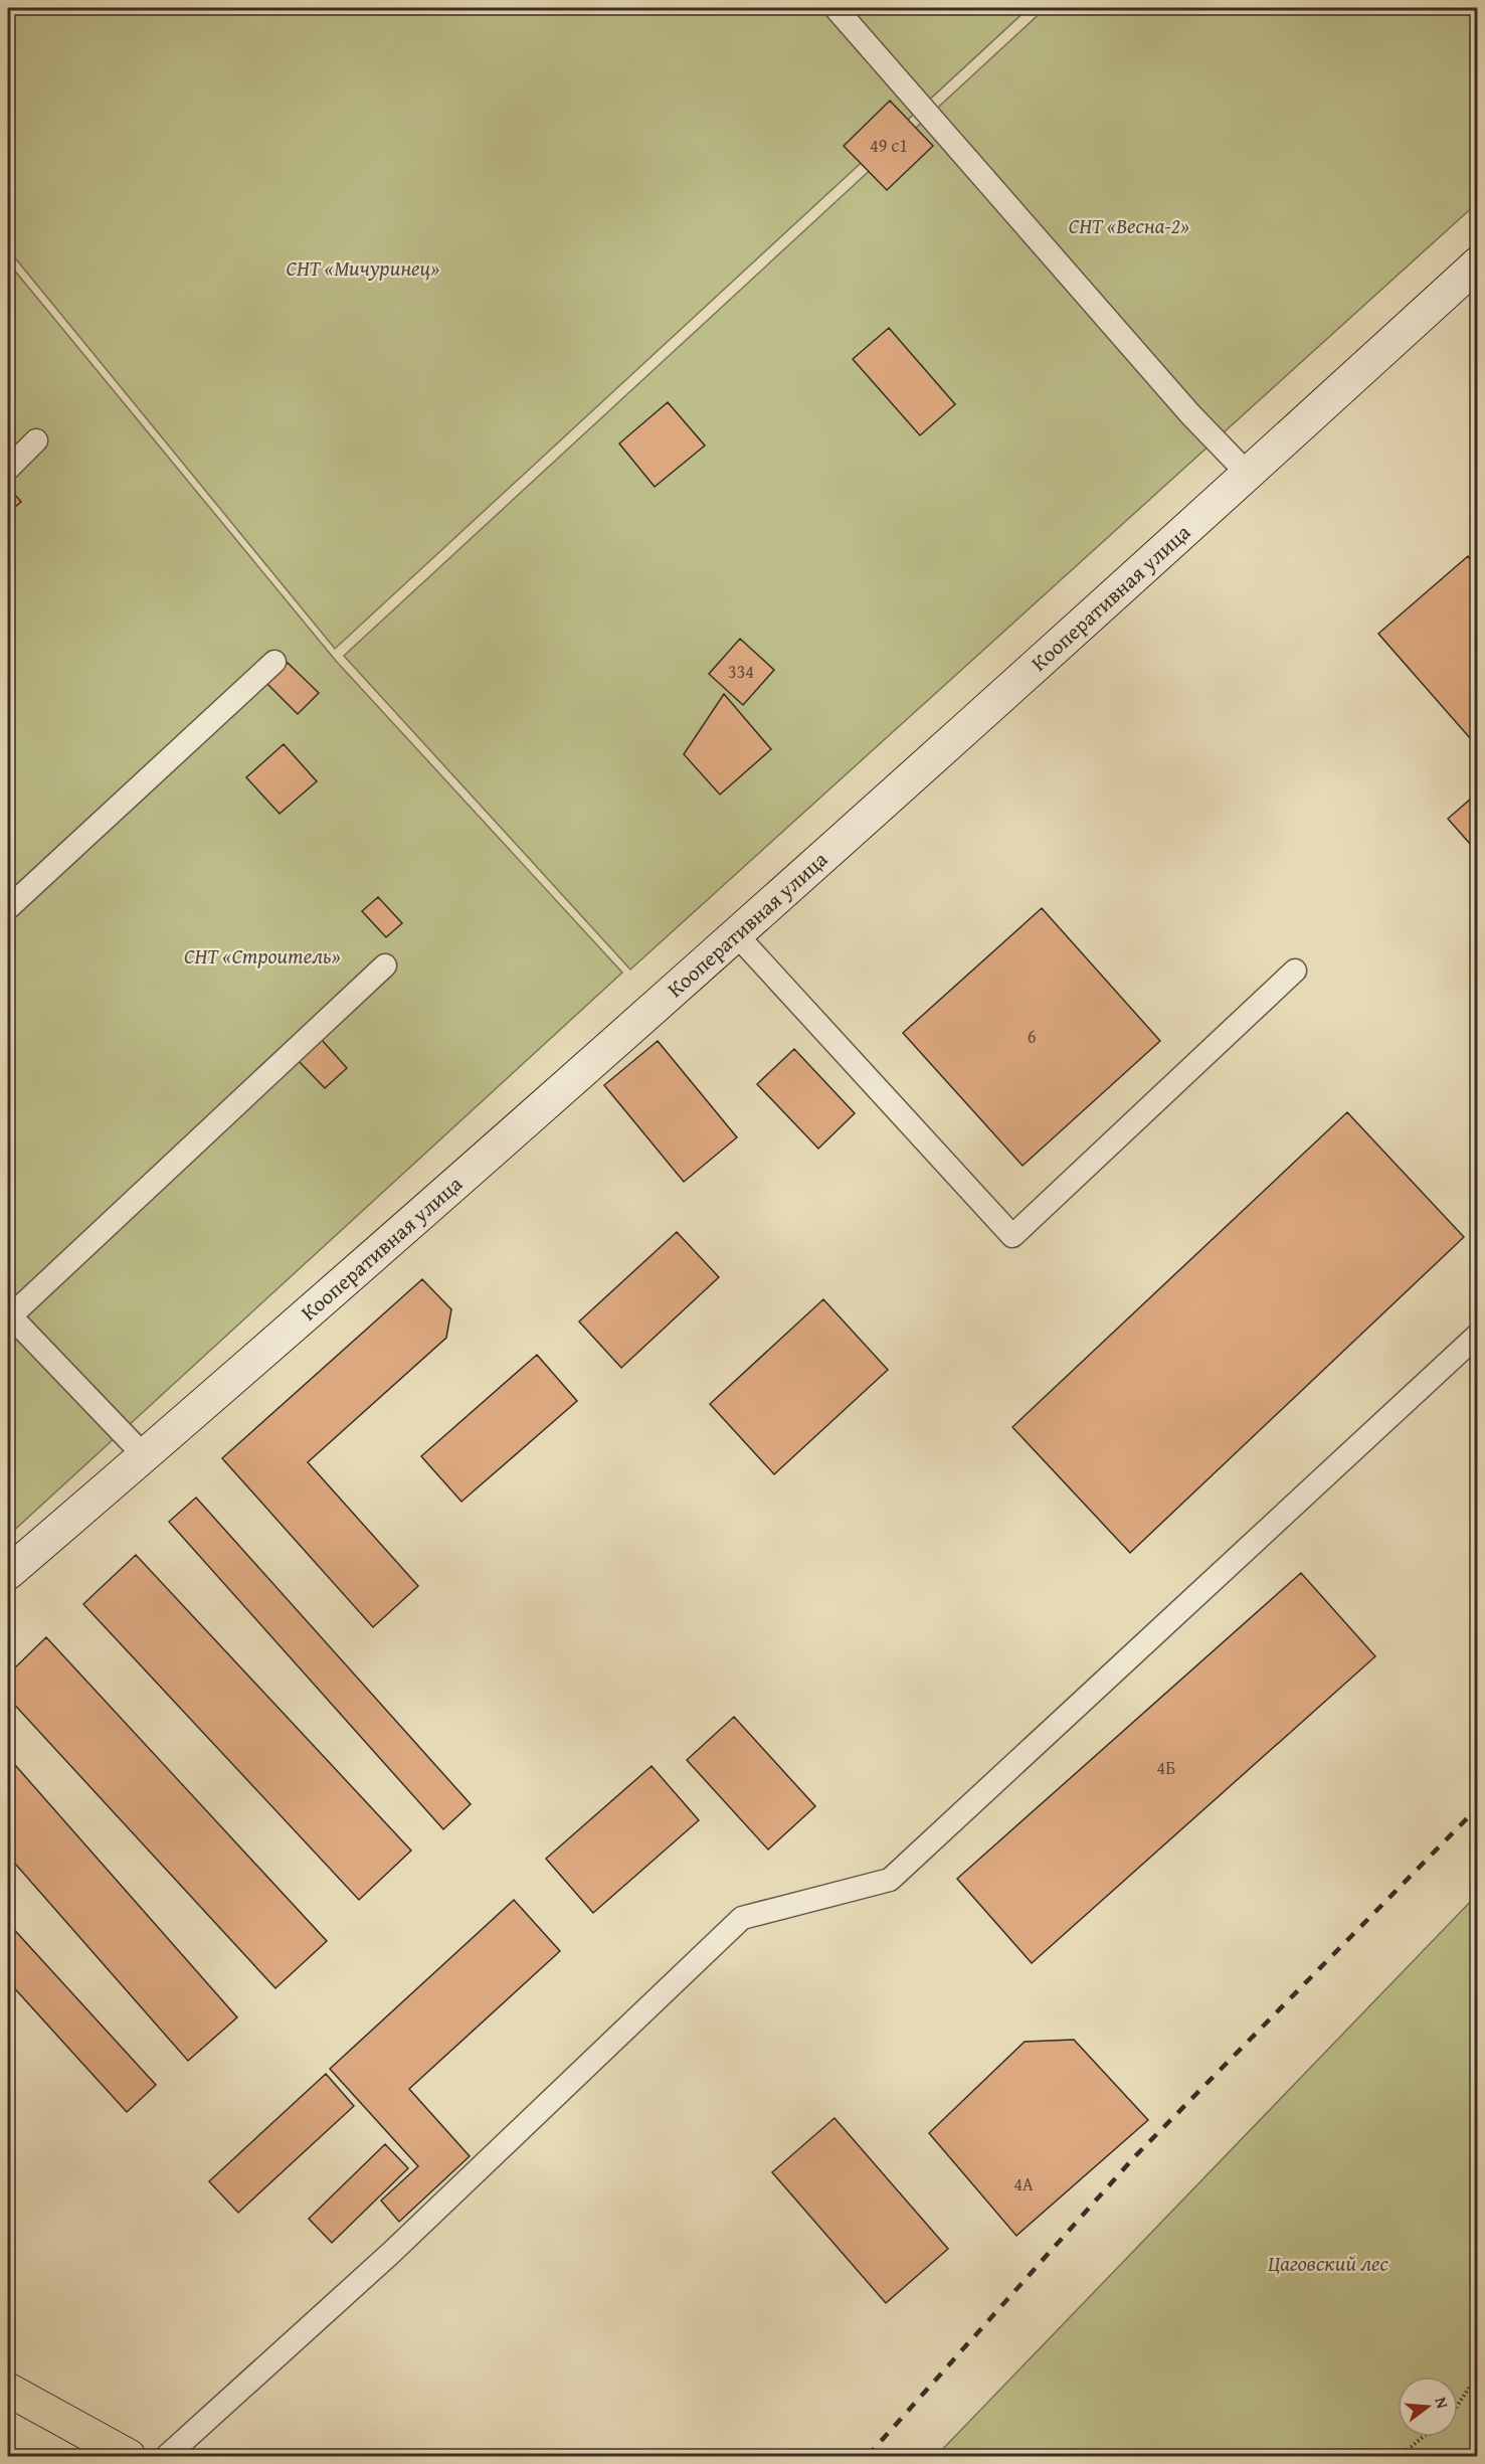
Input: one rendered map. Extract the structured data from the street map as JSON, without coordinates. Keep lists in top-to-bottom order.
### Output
{
  "streets": {
    "main road": ["Кооперативная улица"]
  },
  "parks": [
    "СНТ «Весна-2»",
    "СНТ «Мичуринец»",
    "СНТ «Строитель»",
    "Цаговский лес"
  ],
  "house_numbers": [
    "49 с1",
    "334",
    "6",
    "4Б",
    "4А"
  ],
  "north": "right"
}
